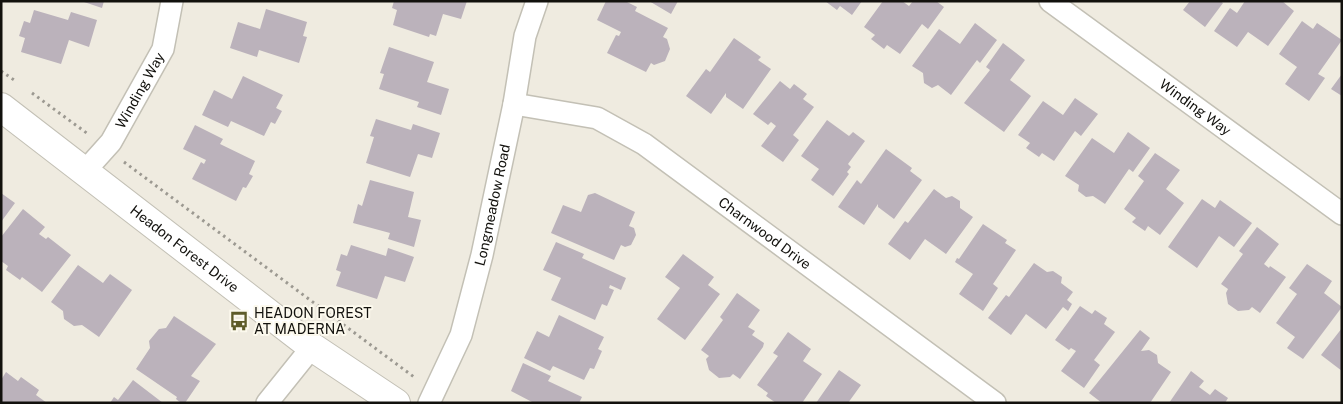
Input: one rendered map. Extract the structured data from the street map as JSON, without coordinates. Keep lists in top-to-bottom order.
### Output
{
  "streets": {
    "street": [
      "Winding Way",
      "Longmeadow Road",
      "Charnwood Drive",
      "Headon Forest Drive"
    ]
  },
  "crossings": [
    ["Winding Way", "Headon Forest Drive"],
    ["Longmeadow Road", "Charnwood Drive"]
  ],
  "places": {
    "bus stop": ["HEADON FOREST AT MADERNA"]
  }
}
